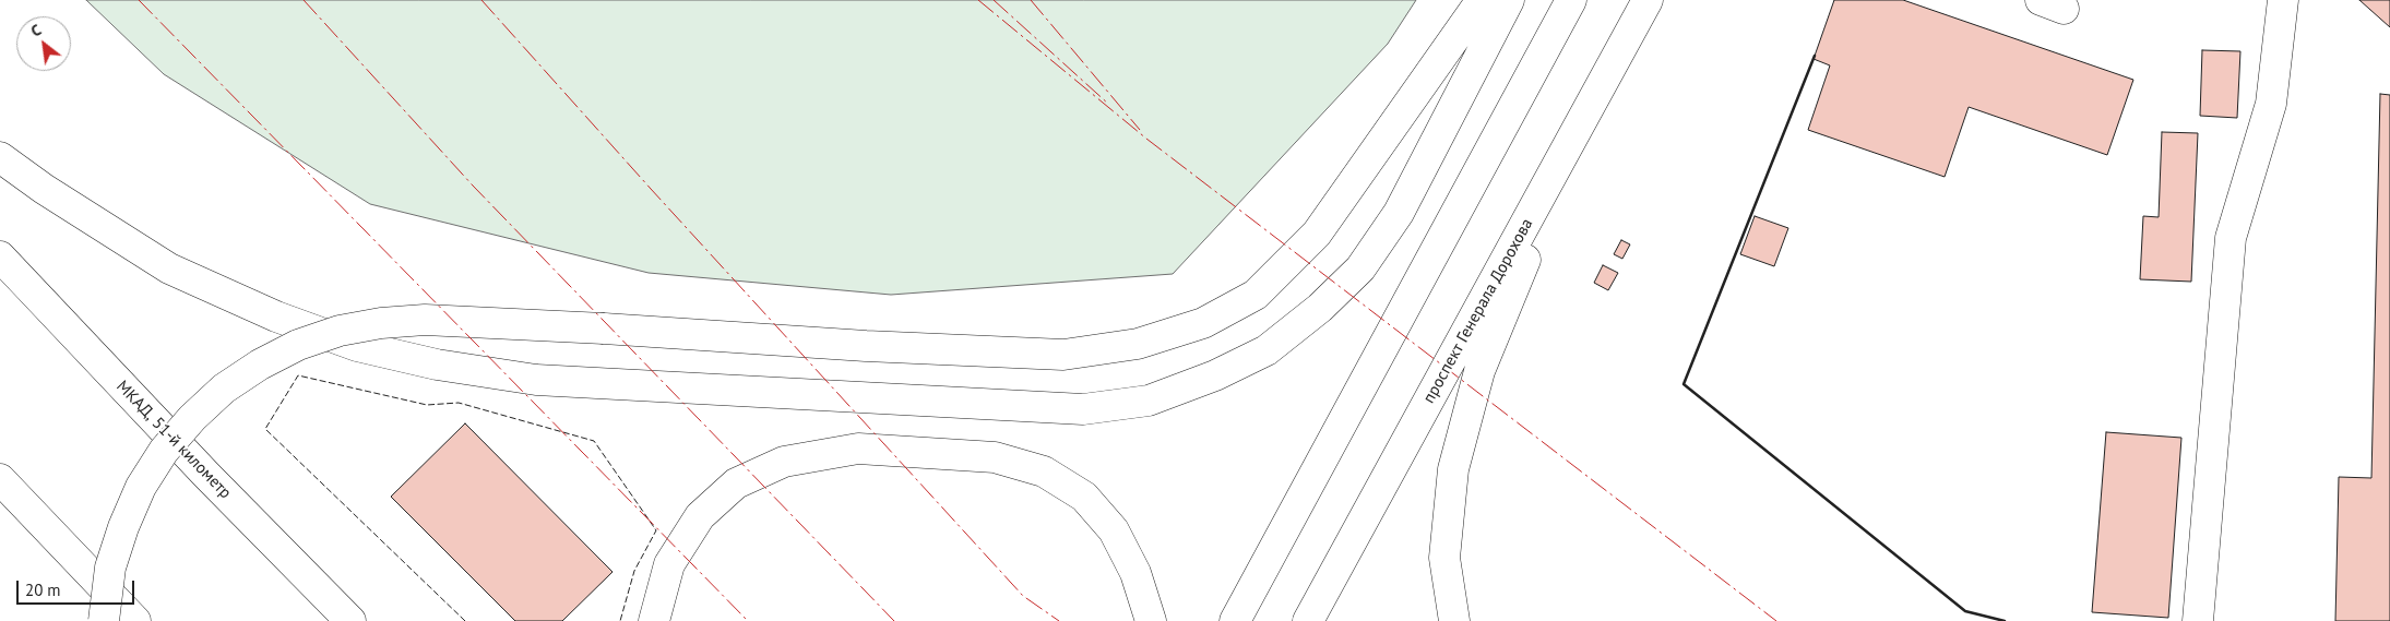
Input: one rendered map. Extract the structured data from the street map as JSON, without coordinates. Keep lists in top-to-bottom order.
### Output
{
  "streets": {
    "main road": ["проспект Генерала Дорохова", "МКАД, 51-й километр"]
  },
  "scale_bar": "20 m",
  "north": "top left"
}
